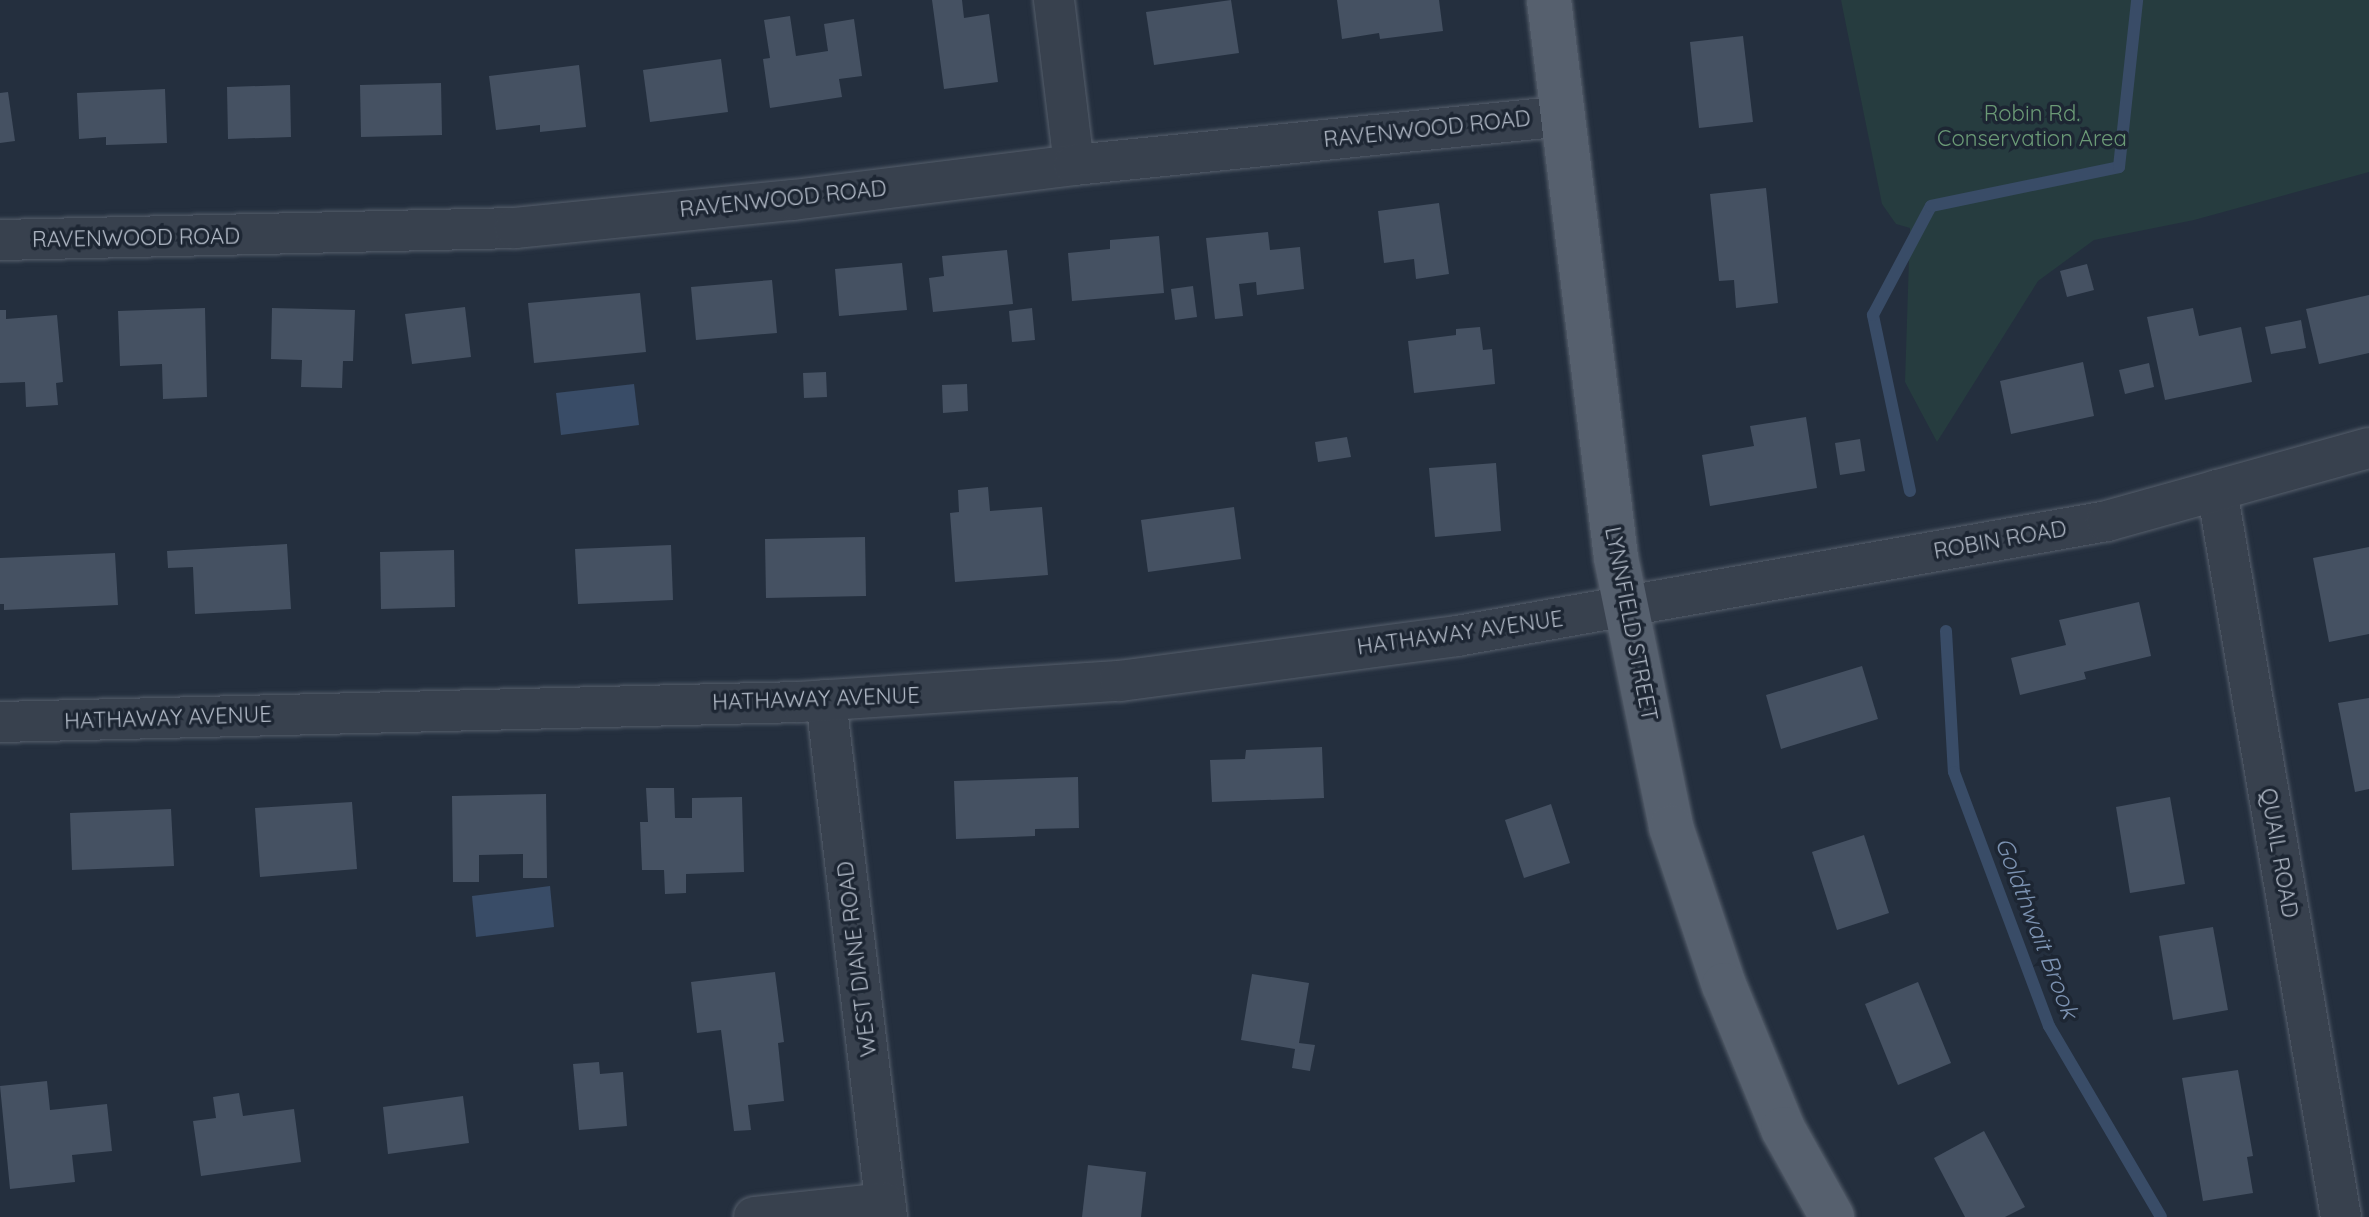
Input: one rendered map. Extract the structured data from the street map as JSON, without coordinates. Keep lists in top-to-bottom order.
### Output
{
  "streets": {
    "main road": ["LYNNFIELD STREET"],
    "street": [
      "RAVENWOOD ROAD",
      "ROBIN ROAD",
      "HATHAWAY AVENUE",
      "QUAIL ROAD",
      "WEST DIANE ROAD"
    ]
  },
  "crossings": [
    ["RAVENWOOD ROAD", "LYNNFIELD STREET"],
    ["ROBIN ROAD", "LYNNFIELD STREET"],
    ["ROBIN ROAD", "HATHAWAY AVENUE"],
    ["ROBIN ROAD", "QUAIL ROAD"],
    ["LYNNFIELD STREET", "HATHAWAY AVENUE"],
    ["HATHAWAY AVENUE", "WEST DIANE ROAD"]
  ],
  "water": ["Goldthwait Brook"],
  "parks": ["Robin Rd. Conservation Area"]
}
